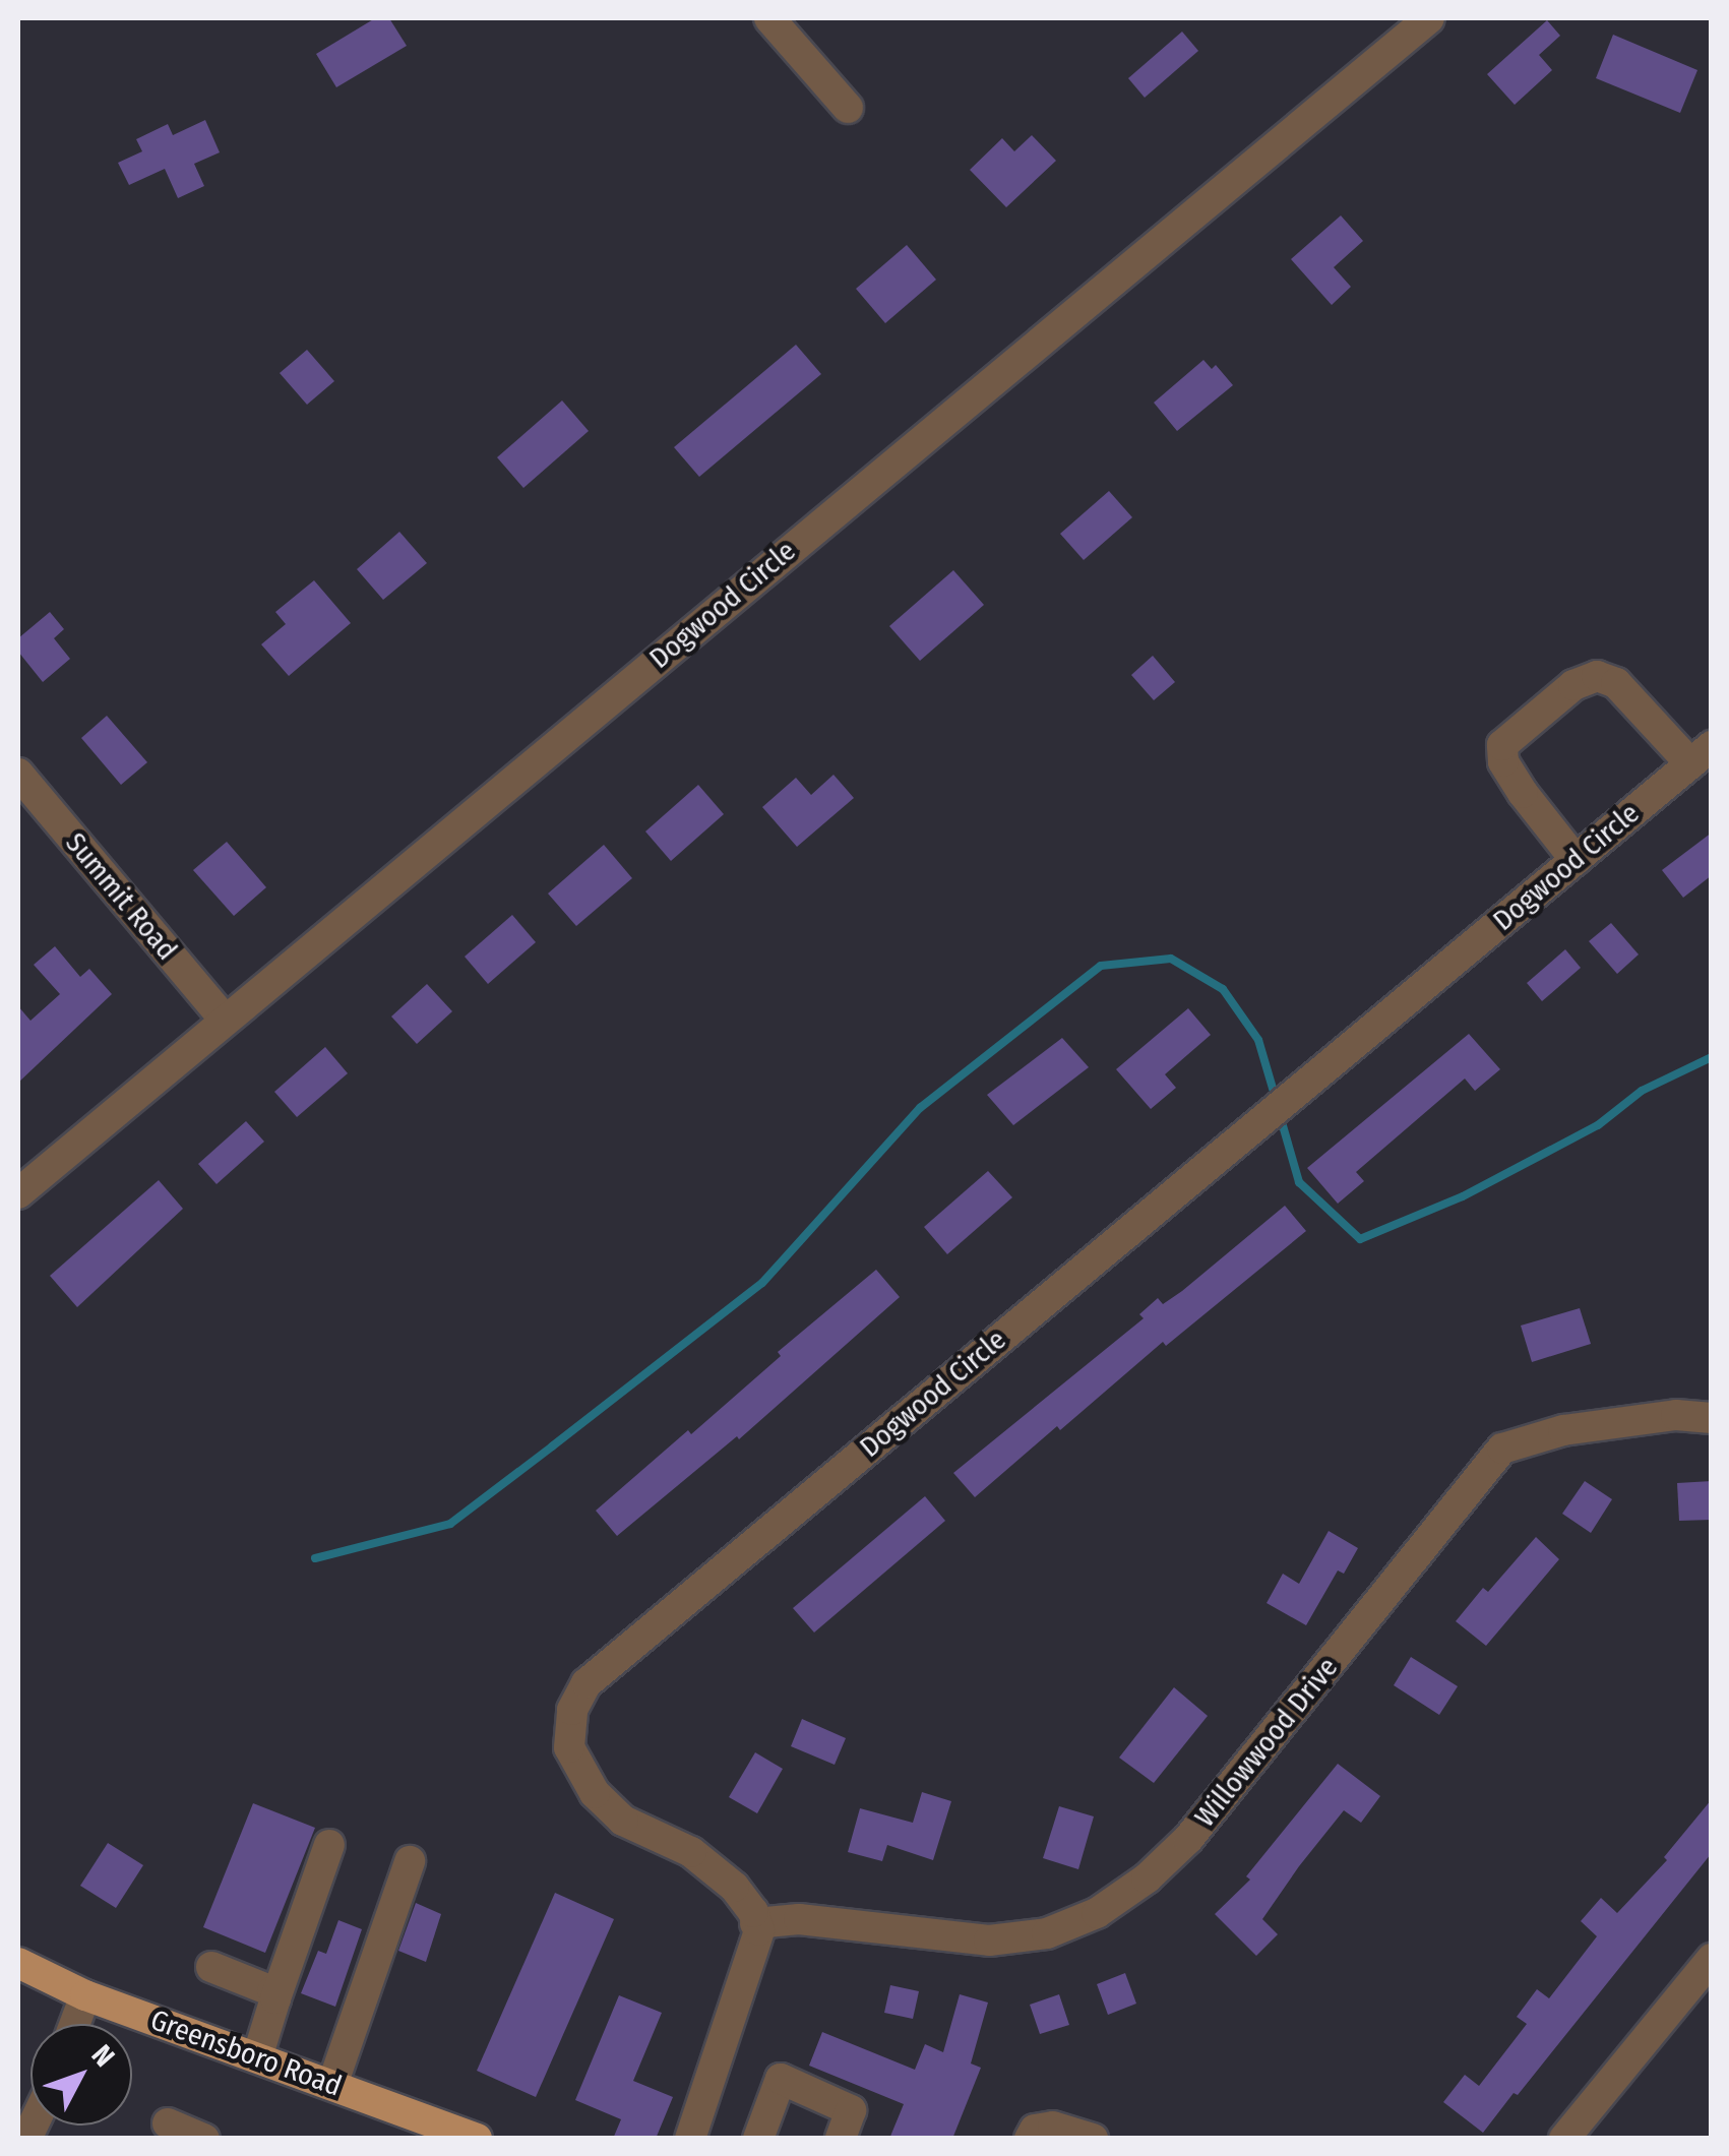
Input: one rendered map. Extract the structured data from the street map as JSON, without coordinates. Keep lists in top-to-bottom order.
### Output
{
  "streets": {
    "main road": ["Greensboro Road"],
    "street": ["Dogwood Circle", "Summit Road", "Willowwood Drive"]
  },
  "crossings": [
    ["Dogwood Circle", "Summit Road"],
    ["Dogwood Circle", "Willowwood Drive"]
  ],
  "north": "top right"
}
